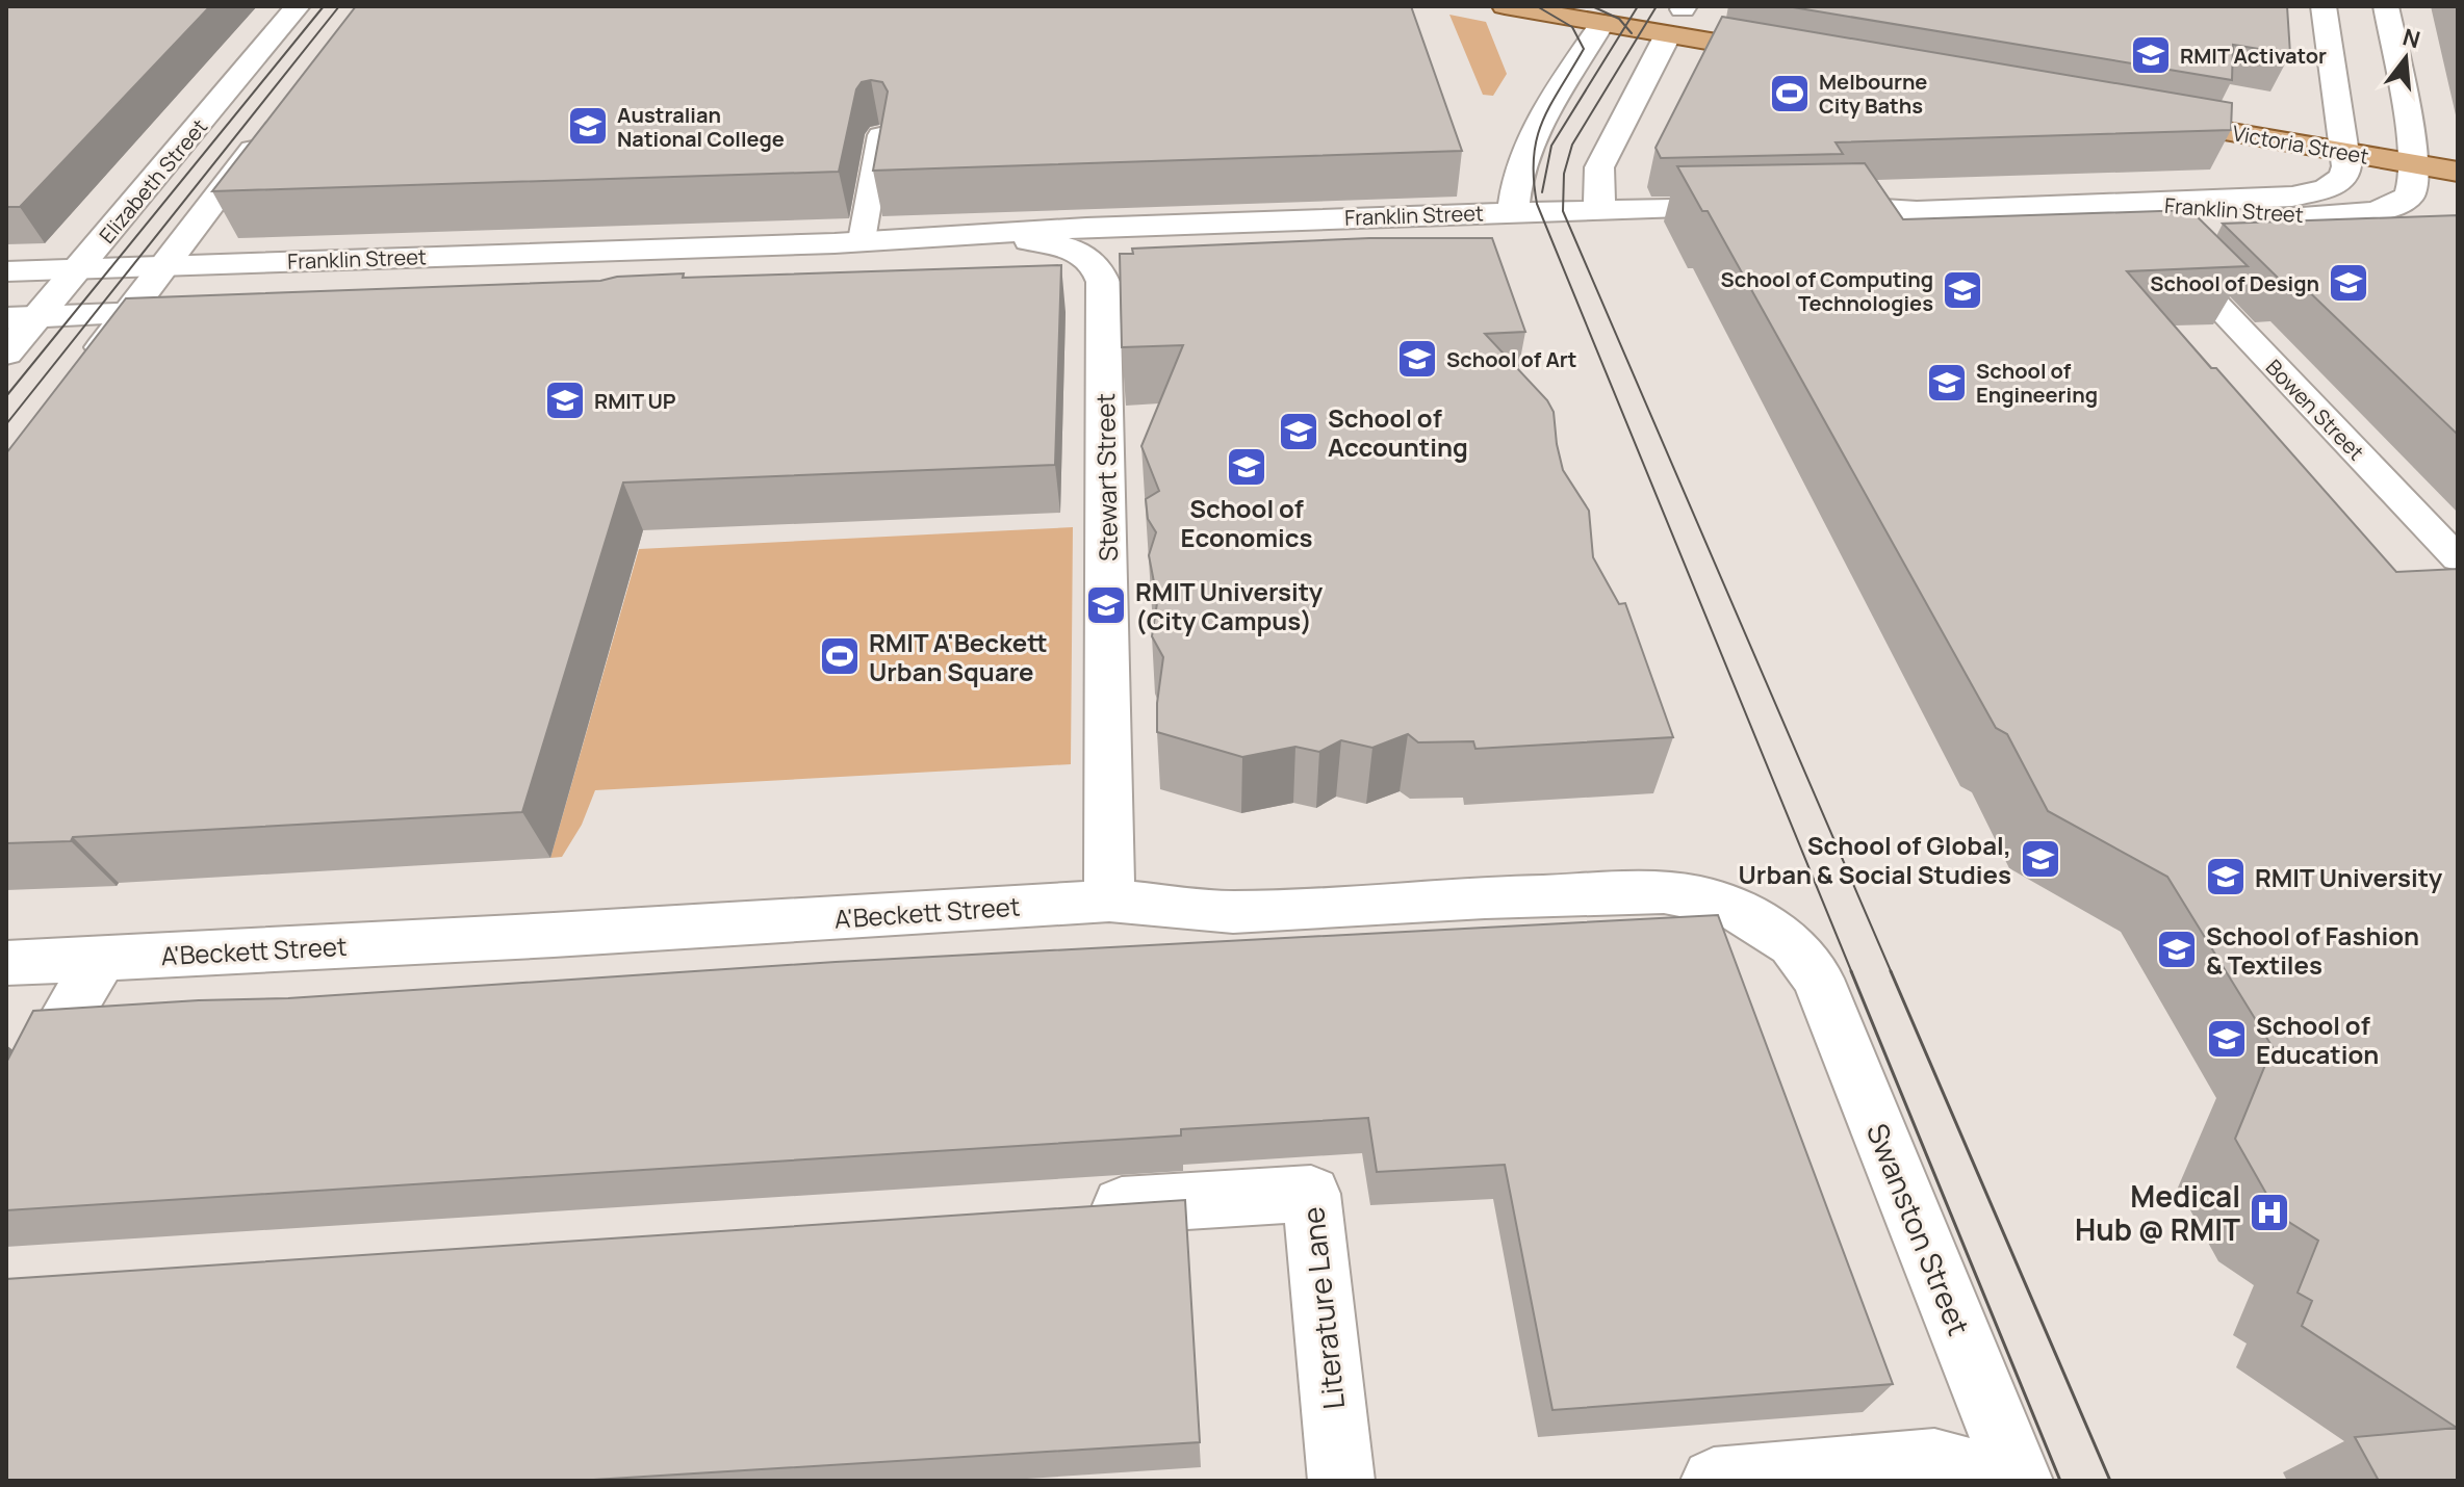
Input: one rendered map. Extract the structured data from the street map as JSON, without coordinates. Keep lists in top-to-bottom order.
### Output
{
  "streets": {
    "main road": ["Victoria Street"],
    "street": [
      "Elizabeth Street",
      "Franklin Street",
      "Bowen Street",
      "Stewart Street",
      "A'Beckett Street",
      "Swanston Street",
      "Literature Lane"
    ]
  },
  "crossings": [
    ["Victoria Street", "Franklin Street"],
    ["Elizabeth Street", "Franklin Street"],
    ["Franklin Street", "Stewart Street"],
    ["Stewart Street", "A'Beckett Street"],
    ["A'Beckett Street", "Swanston Street"]
  ],
  "places": {
    "school or university": [
      "RMIT Activator",
      "Australian National College",
      "School of Design",
      "School of Computing Technologies",
      "School of Art",
      "School of Engineering",
      "RMIT UP",
      "School of Accounting",
      "School of Economics",
      "RMIT University (City Campus)",
      "School of Global, Urban & Social Studies",
      "RMIT University",
      "School of Fashion & Textiles",
      "School of Education"
    ],
    "sports": ["Melbourne City Baths", "RMIT A'Beckett Urban Square"],
    "hospital": ["Medical Hub @ RMIT"]
  },
  "north": "top"
}
